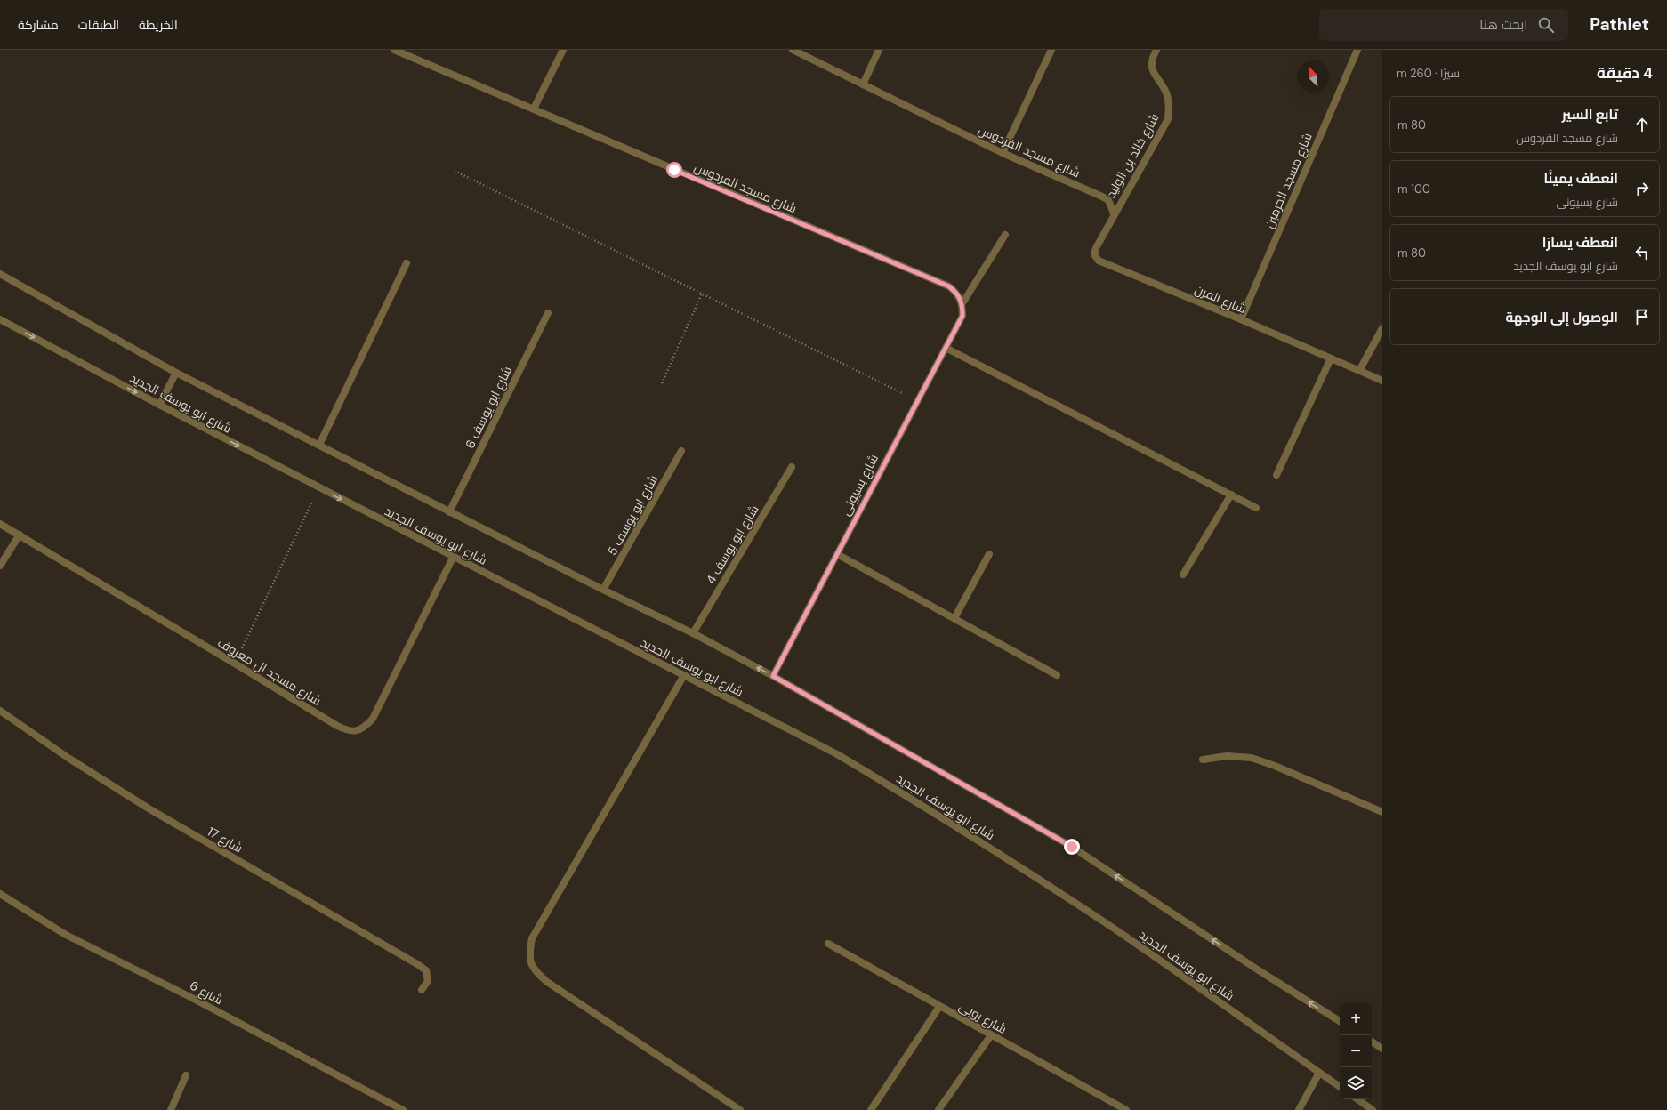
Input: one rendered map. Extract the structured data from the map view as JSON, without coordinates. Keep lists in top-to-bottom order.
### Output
{
  "streets": {
    "street": [
      "شارع مسجد الفردوس",
      "شارع خالد بن الوليد",
      "شارع مسجد الحرمين",
      "شارع الفرن",
      "شارع ابو يوسف الجديد",
      "شارع ابو يوسف 6",
      "شارع بسيونى",
      "شارع ابو يوسف 5",
      "شارع ابو يوسف 4",
      "شارع مسجد ال معروف",
      "شارع 17",
      "شارع 6",
      "شارع روبى"
    ]
  },
  "crossings": [
    ["شارع مسجد الفردوس", "شارع خالد بن الوليد"],
    ["شارع مسجد الفردوس", "شارع الفرن"],
    ["شارع مسجد الفردوس", "شارع بسيونى"],
    ["شارع خالد بن الوليد", "شارع الفرن"],
    ["شارع مسجد الحرمين", "شارع الفرن"],
    ["شارع ابو يوسف الجديد", "شارع ابو يوسف 6"],
    ["شارع ابو يوسف الجديد", "شارع بسيونى"],
    ["شارع ابو يوسف الجديد", "شارع ابو يوسف 5"],
    ["شارع ابو يوسف الجديد", "شارع ابو يوسف 4"],
    ["شارع ابو يوسف الجديد", "شارع مسجد ال معروف"]
  ],
  "north": "top left",
  "page": {
    "header": "Pathlet",
    "search": "ابحث هنا",
    "nav": ["الخريطة", "الطبقات", "مشاركة"],
    "heading": ["4 دقيقة", "سيرًا · 260 m"],
    "list": [
      ["تابع السير", "شارع مسجد الفردوس", "80 m"],
      ["انعطف يمينًا", "شارع بسيونى", "100 m"],
      ["انعطف يسارًا", "شارع ابو يوسف الجديد", "80 m"],
      "الوصول إلى الوجهة"
    ],
    "map_buttons": ["+", "−"]
  }
}
